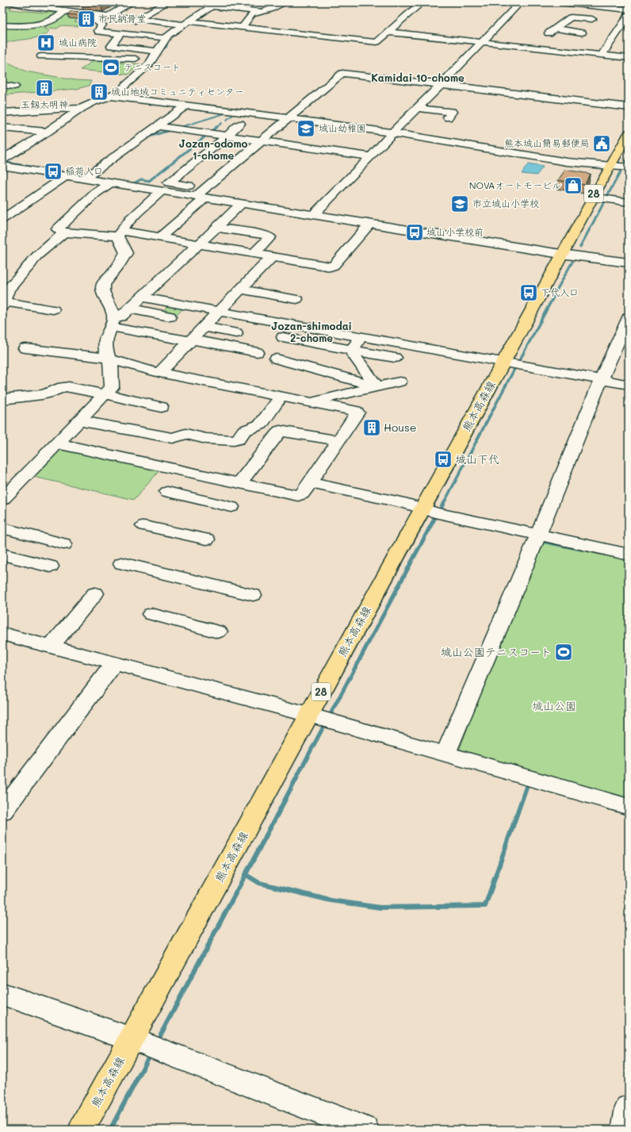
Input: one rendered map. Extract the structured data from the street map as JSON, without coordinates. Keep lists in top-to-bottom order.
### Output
{
  "streets": {
    "main road": ["28", "熊本高森線"]
  },
  "districts": ["Kamidai 10-chome", "Jozan-odomo 1-chome", "Jozan-shimodai 2-chome"],
  "parks": ["城山公園"],
  "places": {
    "building": [
      "市民納骨堂",
      "玉釼大明神",
      "城山地域コミュニティセンター",
      "House"
    ],
    "hospital": ["城山病院"],
    "sports": ["テニスコート", "城山公園テニスコート"],
    "school or university": ["城山幼稚園", "市立城山小学校"],
    "public building": ["熊本城山簡易郵便局"],
    "bus stop": [
      "稲荷入口",
      "城山小学校前",
      "下代入口",
      "城山下代"
    ],
    "shop": ["NOVAオートモービル"]
  }
}
